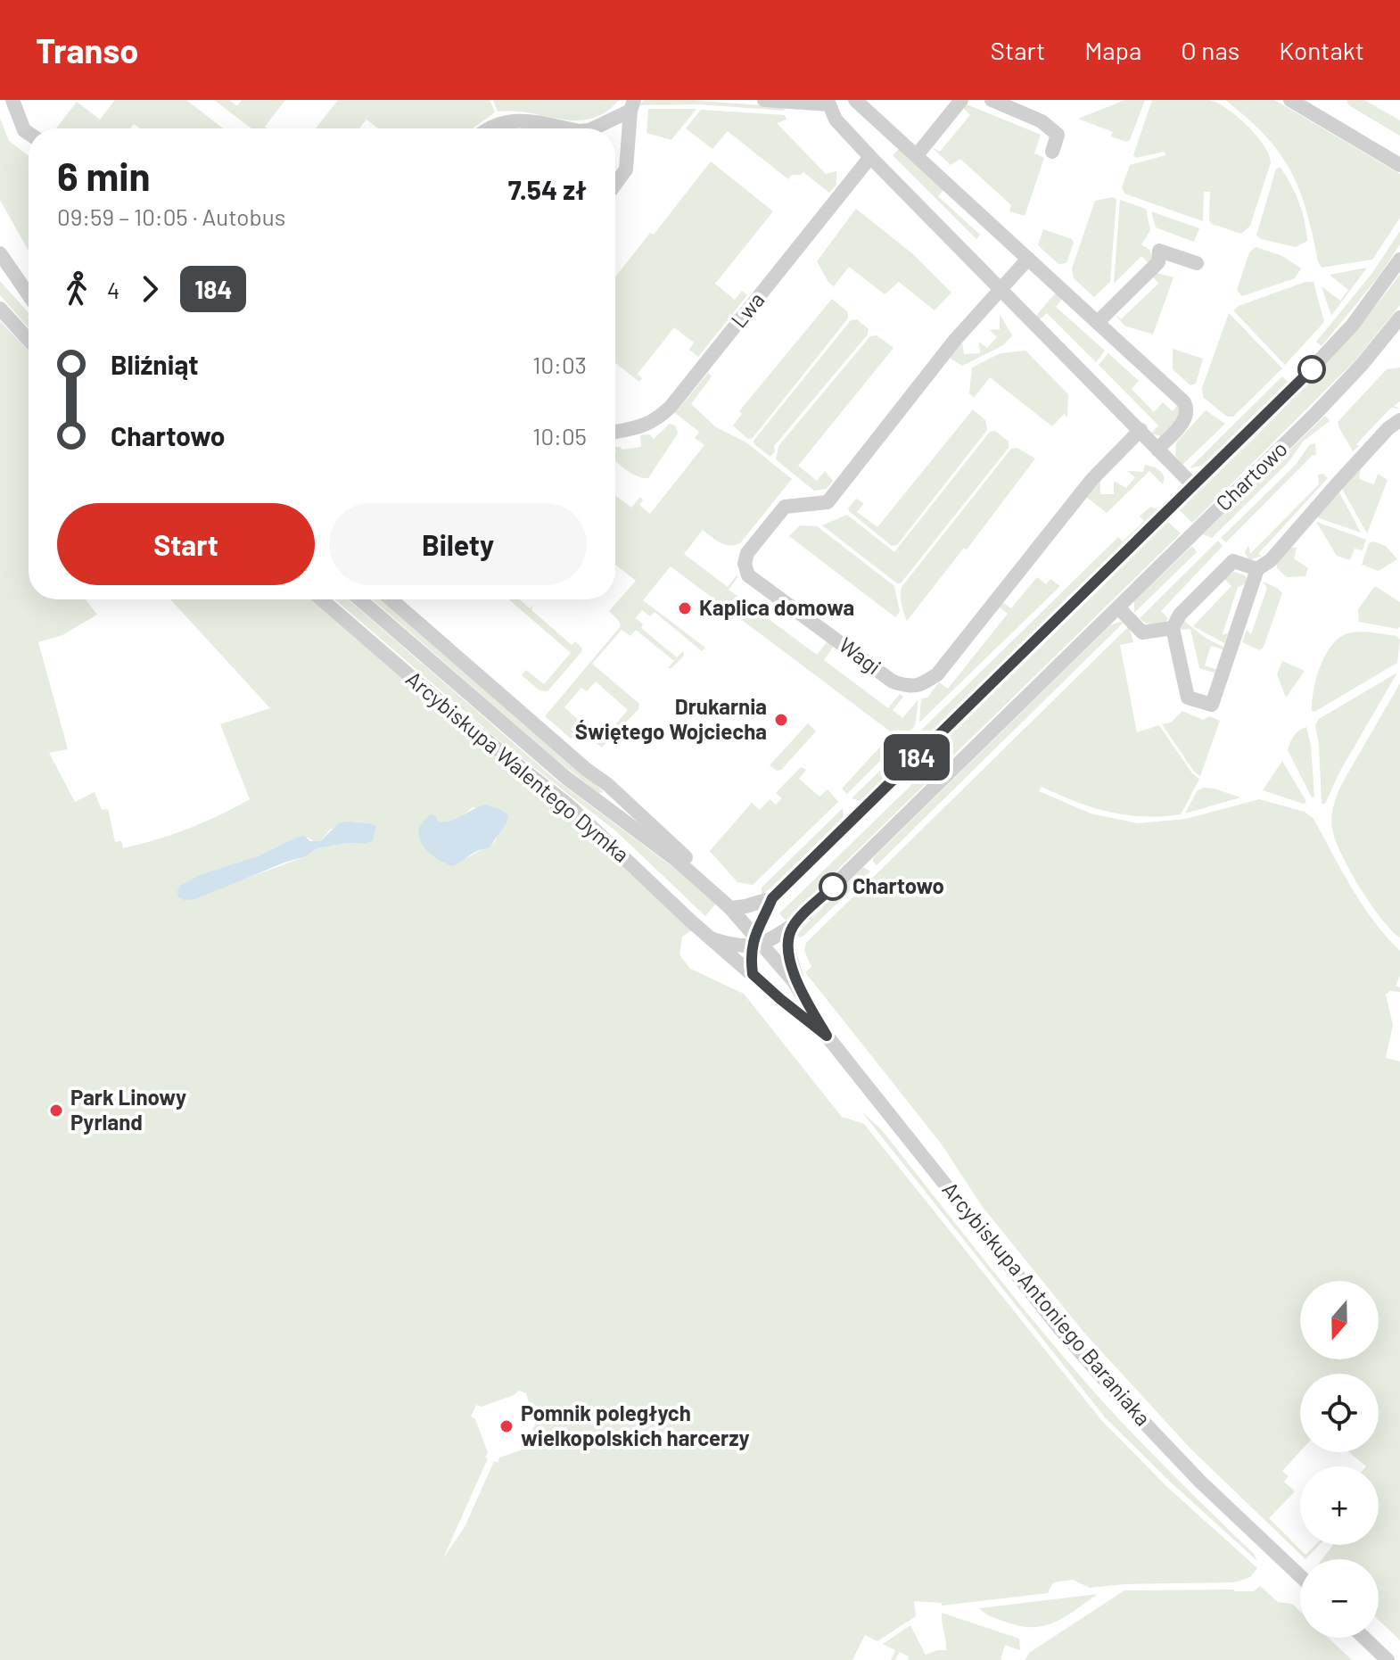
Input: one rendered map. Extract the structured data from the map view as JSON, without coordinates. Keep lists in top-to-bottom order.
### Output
{
  "streets": {
    "street": [
      "Lwa",
      "Chartowo",
      "Wagi",
      "Arcybiskupa Walentego Dymka",
      "Arcybiskupa Antoniego Baraniaka"
    ]
  },
  "crossings": [
    ["Chartowo", "Arcybiskupa Walentego Dymka"],
    ["Chartowo", "Arcybiskupa Antoniego Baraniaka"],
    ["Arcybiskupa Walentego Dymka", "Arcybiskupa Antoniego Baraniaka"]
  ],
  "places": [
    "Kaplica domowa",
    "Drukarnia Świętego Wojciecha",
    "Chartowo",
    "Park Linowy Pyrland",
    "Pomnik poległych wielkopolskich harcerzy"
  ],
  "lines": ["bus line 184"],
  "north": "bottom",
  "page": {
    "header": "Transo",
    "nav": [
      "Start",
      "Mapa",
      "O nas",
      "Kontakt"
    ],
    "on_map": "184",
    "heading": ["6 min", "09:59 – 10:05 · Autobus", "7.54 zł"],
    "legs": ["4", "184"],
    "list": [
      {
        "name": "Bliźniąt",
        "value": "10:03"
      },
      {
        "name": "Chartowo",
        "value": "10:05"
      }
    ],
    "buttons": ["Start", "Bilety"],
    "map_buttons": ["+", "−"]
  }
}
